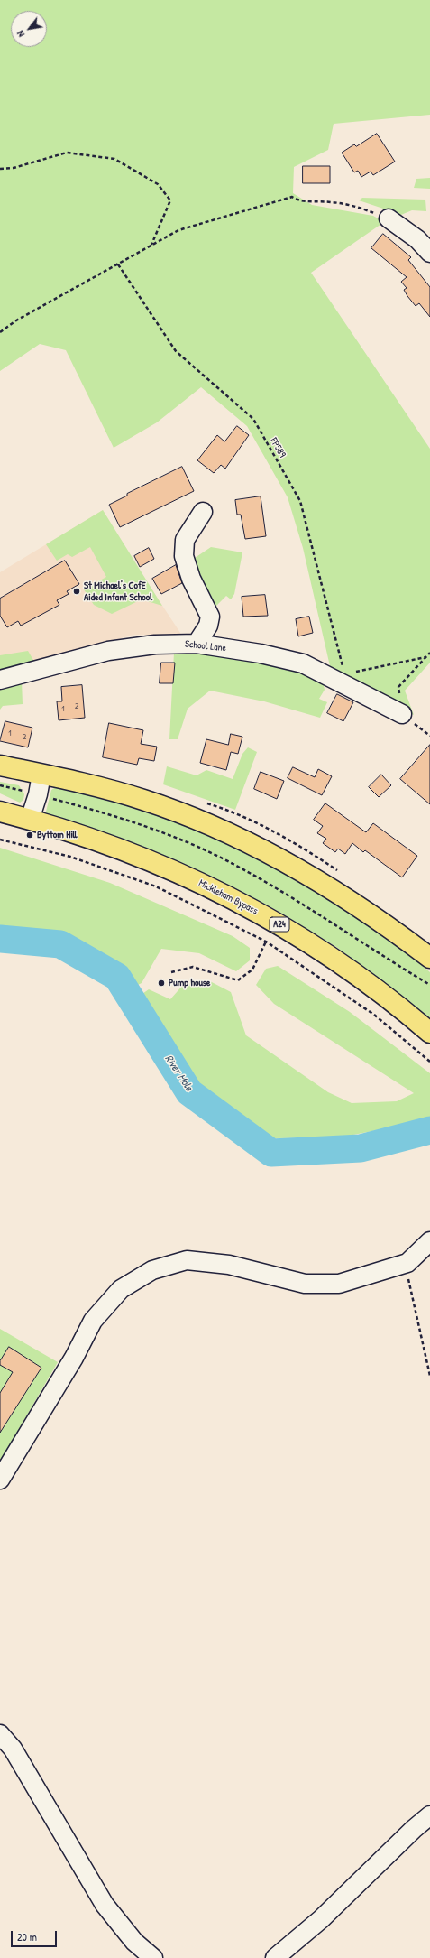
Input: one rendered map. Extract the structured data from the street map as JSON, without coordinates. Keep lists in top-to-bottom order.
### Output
{
  "streets": {
    "highway": ["Mickleham Bypass", "A24"],
    "street": ["School Lane"],
    "path": ["FP589"]
  },
  "crossings": [
    ["FP589", "School Lane"]
  ],
  "water": ["River Mole"],
  "places": ["St Michael's CofE Aided Infant School", "Byttom Hill", "Pump house"],
  "house_numbers": [
    "2",
    "1",
    "1",
    "2"
  ],
  "scale_bar": "20 m",
  "north": "bottom left"
}
